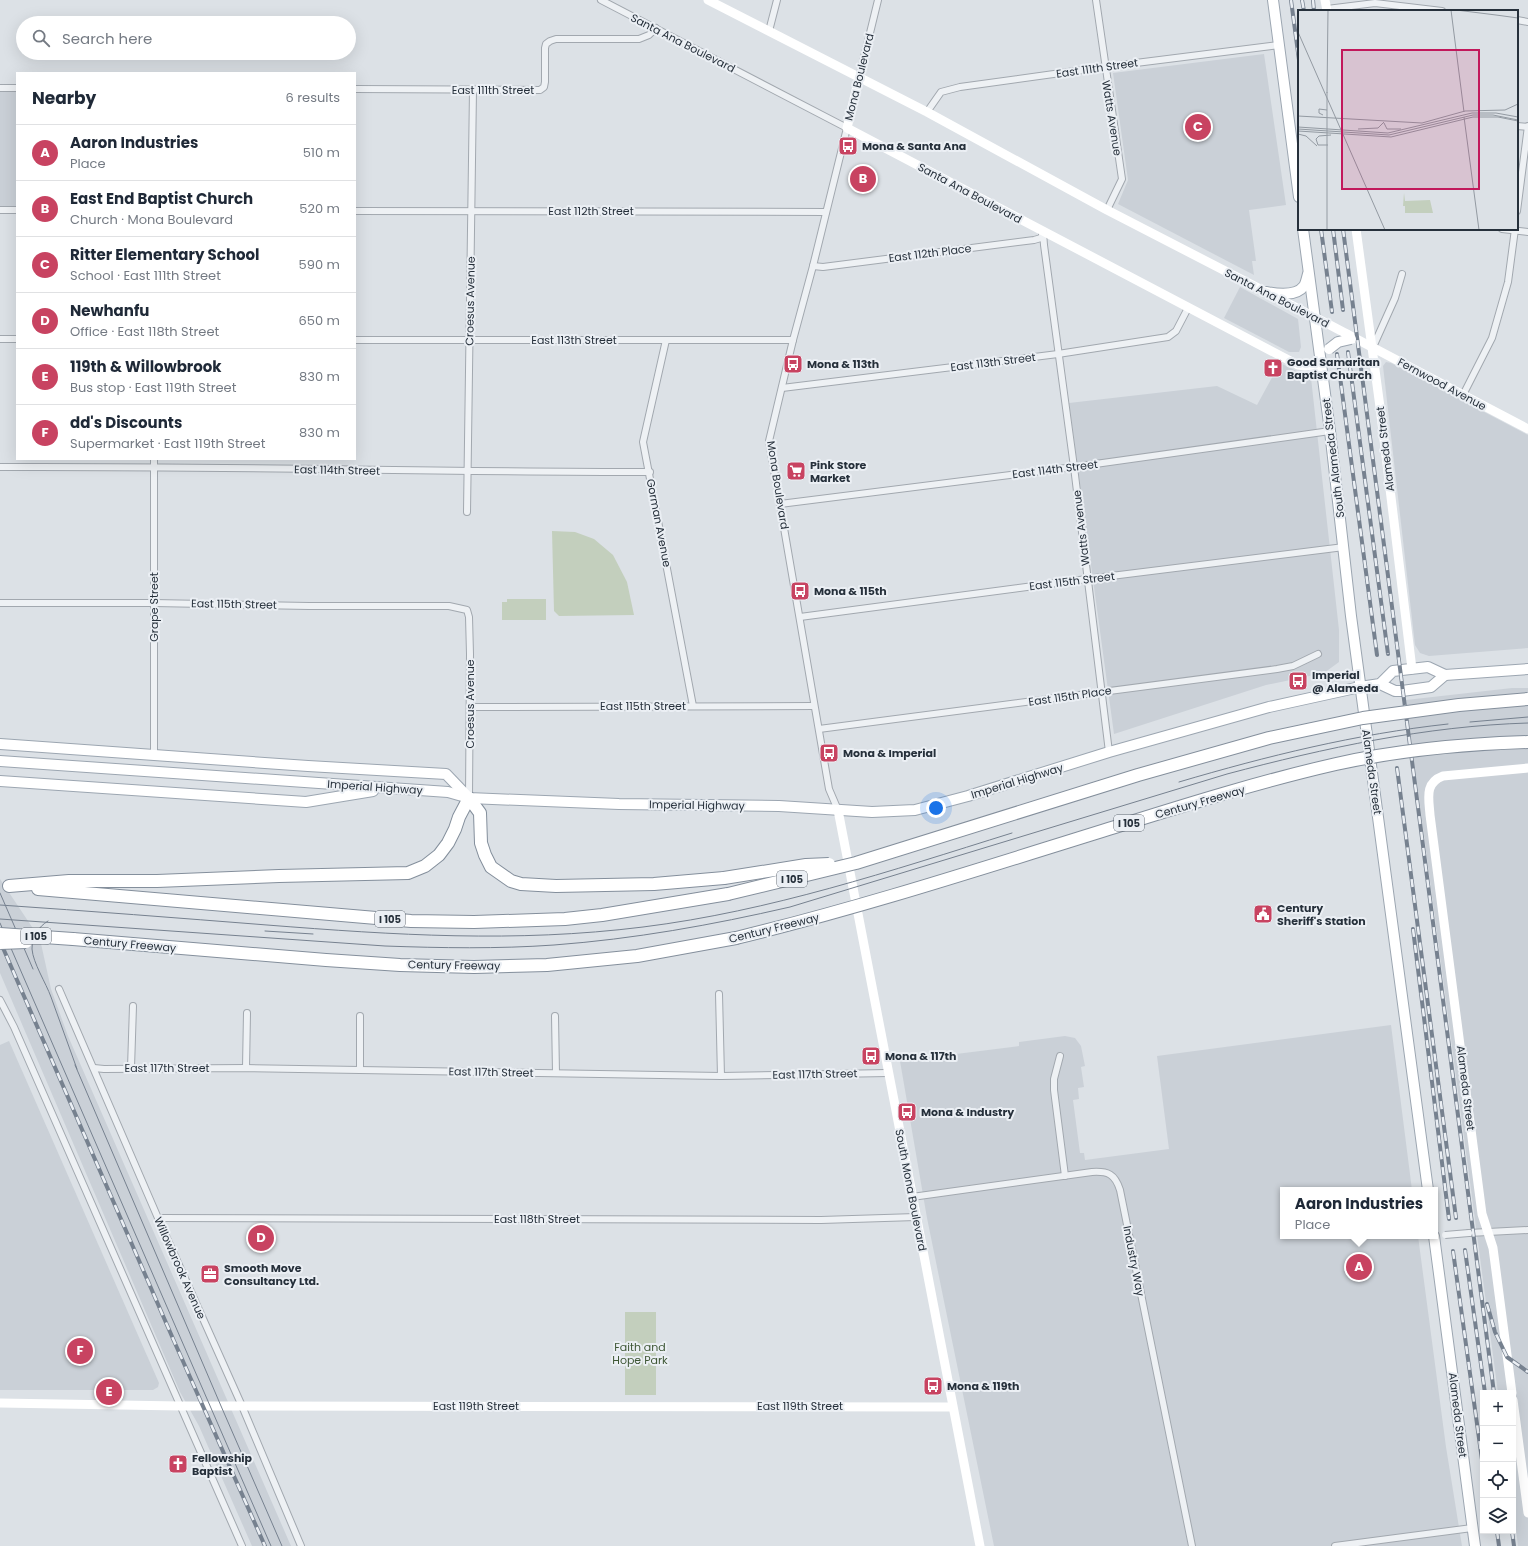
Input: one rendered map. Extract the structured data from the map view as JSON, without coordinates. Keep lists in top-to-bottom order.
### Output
{
  "streets": {
    "highway": ["Century Freeway", "I 105"],
    "main road": ["Alameda Street", "South Alameda Street", "Imperial Highway"],
    "street": [
      "Santa Ana Boulevard",
      "East 111th Street",
      "Mona Boulevard",
      "Watts Avenue",
      "East 112th Street",
      "East 112th Place",
      "Croesus Avenue",
      "East 113th Street",
      "Fernwood Avenue",
      "East 114th Street",
      "Gorman Avenue",
      "East 115th Street",
      "Grape Street",
      "East 115th Place",
      "East 117th Street",
      "South Mona Boulevard",
      "East 118th Street",
      "Industry Way",
      "Willowbrook Avenue",
      "East 119th Street"
    ]
  },
  "crossings": [
    ["Santa Ana Boulevard", "East 111th Street"],
    ["Santa Ana Boulevard", "Mona Boulevard"],
    ["Santa Ana Boulevard", "Watts Avenue"],
    ["Santa Ana Boulevard", "East 112th Place"],
    ["Santa Ana Boulevard", "East 113th Street"],
    ["Santa Ana Boulevard", "Fernwood Avenue"],
    ["Santa Ana Boulevard", "South Alameda Street"],
    ["East 111th Street", "Watts Avenue"],
    ["East 111th Street", "Croesus Avenue"],
    ["Mona Boulevard", "East 112th Street"],
    ["Mona Boulevard", "East 112th Place"],
    ["Mona Boulevard", "East 113th Street"],
    ["Mona Boulevard", "East 114th Street"],
    ["Mona Boulevard", "East 115th Street"],
    ["Mona Boulevard", "East 115th Place"],
    ["Mona Boulevard", "Imperial Highway"],
    ["Mona Boulevard", "South Mona Boulevard"],
    ["Watts Avenue", "East 112th Place"],
    ["Watts Avenue", "East 113th Street"],
    ["Watts Avenue", "East 114th Street"],
    ["Watts Avenue", "East 115th Street"],
    ["Watts Avenue", "East 115th Place"],
    ["Watts Avenue", "Imperial Highway"],
    ["East 112th Street", "Croesus Avenue"],
    ["Croesus Avenue", "East 113th Street"],
    ["Croesus Avenue", "East 114th Street"],
    ["Croesus Avenue", "East 115th Street"],
    ["Croesus Avenue", "Imperial Highway"],
    ["East 113th Street", "Gorman Avenue"],
    ["Fernwood Avenue", "Alameda Street"],
    ["Alameda Street", "South Alameda Street"],
    ["Alameda Street", "Imperial Highway"],
    ["South Alameda Street", "East 114th Street"],
    ["South Alameda Street", "East 115th Street"],
    ["South Alameda Street", "Imperial Highway"],
    ["East 114th Street", "Gorman Avenue"],
    ["East 114th Street", "Grape Street"],
    ["Gorman Avenue", "East 115th Street"],
    ["East 115th Street", "Grape Street"],
    ["Imperial Highway", "South Mona Boulevard"],
    ["East 117th Street", "South Mona Boulevard"],
    ["East 117th Street", "Willowbrook Avenue"],
    ["South Mona Boulevard", "East 118th Street"],
    ["South Mona Boulevard", "Industry Way"],
    ["South Mona Boulevard", "East 119th Street"],
    ["East 118th Street", "Willowbrook Avenue"],
    ["Willowbrook Avenue", "East 119th Street"]
  ],
  "parks": ["Faith and Hope Park"],
  "places": {
    "bus stop": [
      "Mona & Santa Ana",
      "Mona & 113th",
      "Mona & 115th",
      "Imperial @ Alameda",
      "Mona & Imperial",
      "Mona & 117th",
      "Mona & Industry",
      "Mona & 119th"
    ],
    "church": ["Good Samaritan Baptist Church", "Fellowship Baptist"],
    "supermarket": ["Pink Store Market"],
    "public building": ["Century Sheriff's Station"],
    "office": ["Smooth Move Consultancy Ltd."]
  },
  "page": {
    "search": "Search here",
    "heading": ["Nearby", "6 results"],
    "pins": [
      "C",
      "B",
      "D",
      "A",
      "F",
      "E"
    ],
    "list": [
      {
        "mark": "A",
        "name": "Aaron Industries",
        "note": "Place",
        "value": "510 m"
      },
      {
        "mark": "B",
        "name": "East End Baptist Church",
        "note": "Church · Mona Boulevard",
        "value": "520 m"
      },
      {
        "mark": "C",
        "name": "Ritter Elementary School",
        "note": "School · East 111th Street",
        "value": "590 m"
      },
      {
        "mark": "D",
        "name": "Newhanfu",
        "note": "Office · East 118th Street",
        "value": "650 m"
      },
      {
        "mark": "E",
        "name": "119th & Willowbrook",
        "note": "Bus stop · East 119th Street",
        "value": "830 m"
      },
      {
        "mark": "F",
        "name": "dd's Discounts",
        "note": "Supermarket · East 119th Street",
        "value": "830 m"
      }
    ],
    "popup": ["Aaron Industries", "Place"],
    "map_buttons": ["+", "−"]
  }
}
